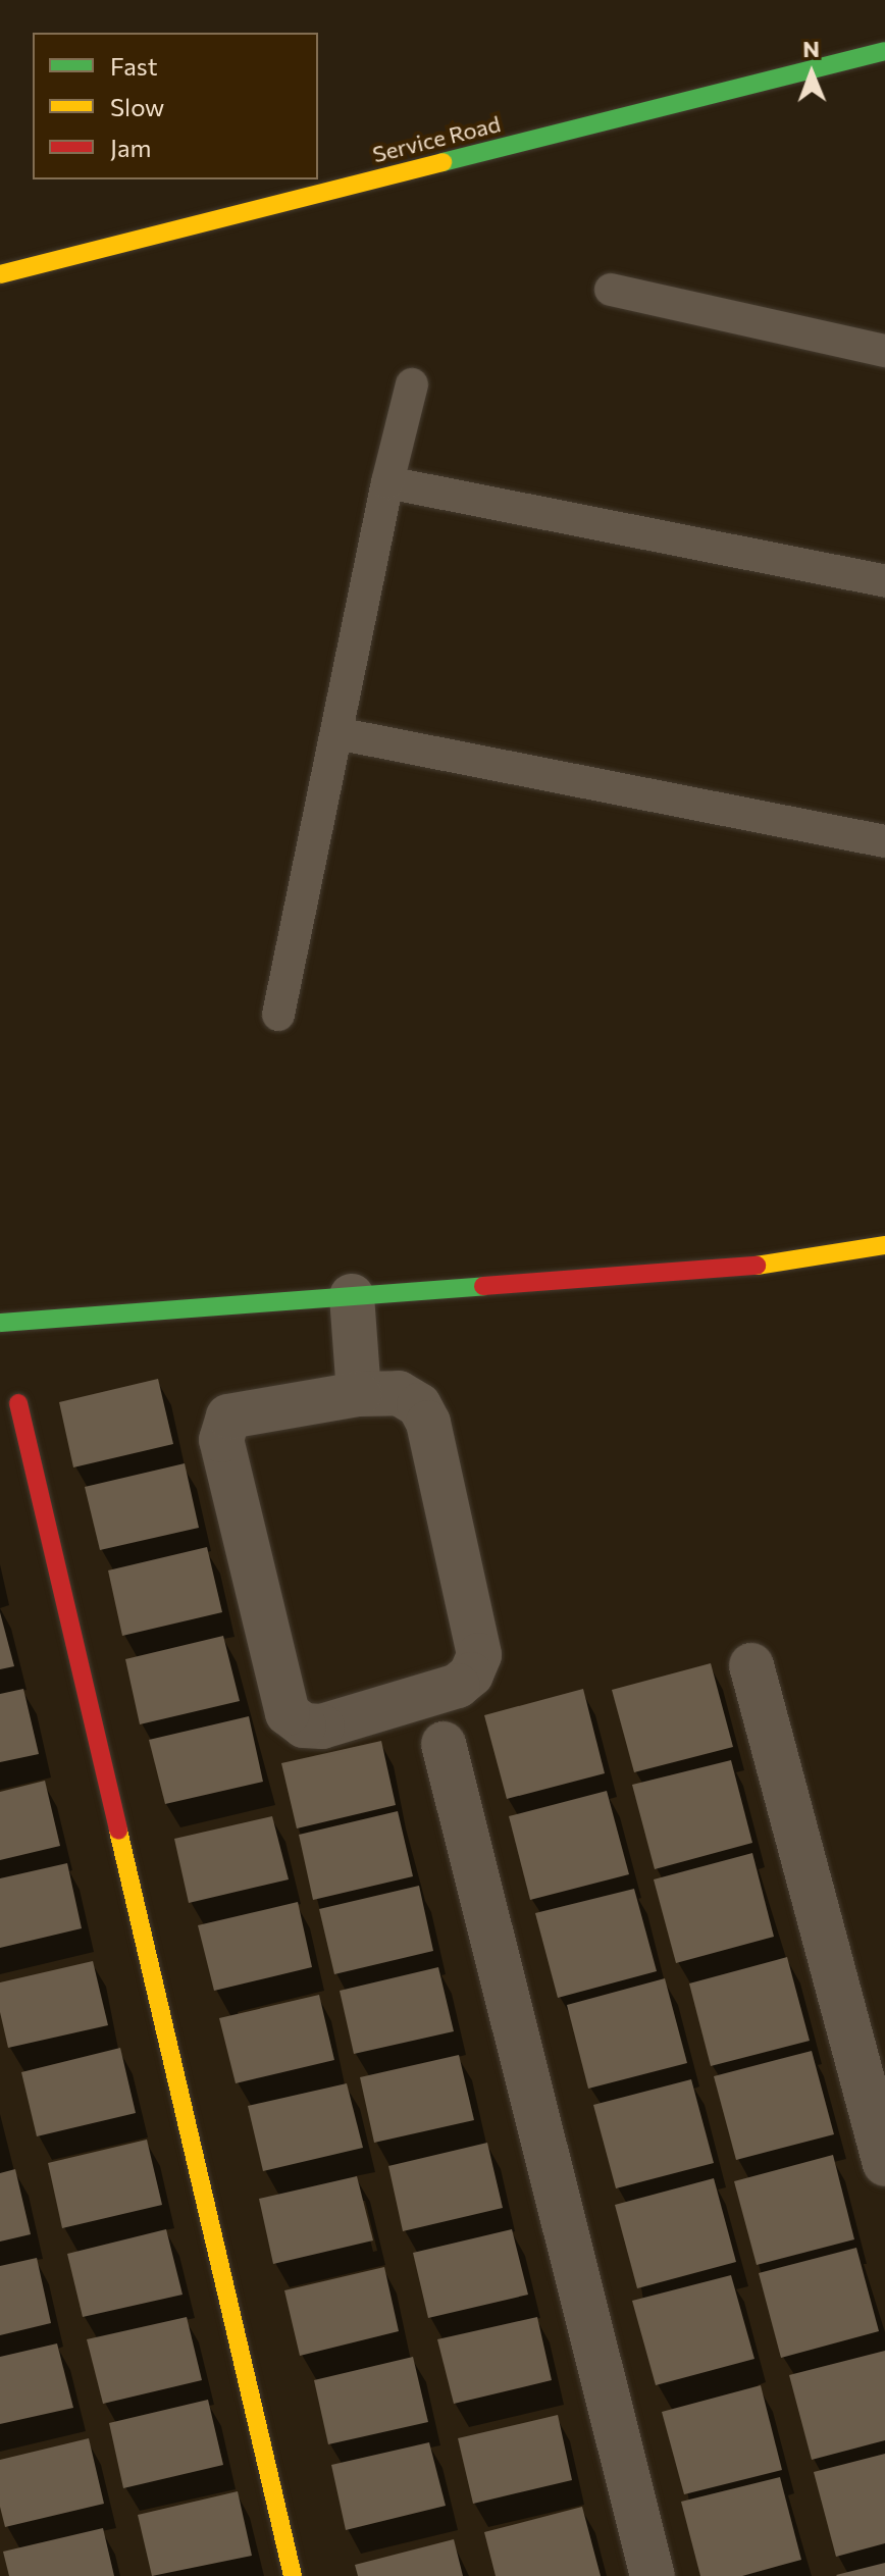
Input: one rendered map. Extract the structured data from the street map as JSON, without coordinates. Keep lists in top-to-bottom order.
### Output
{
  "streets": {
    "street": ["Service Road"]
  },
  "legend": ["Fast", "Slow", "Jam"],
  "north": "top"
}
